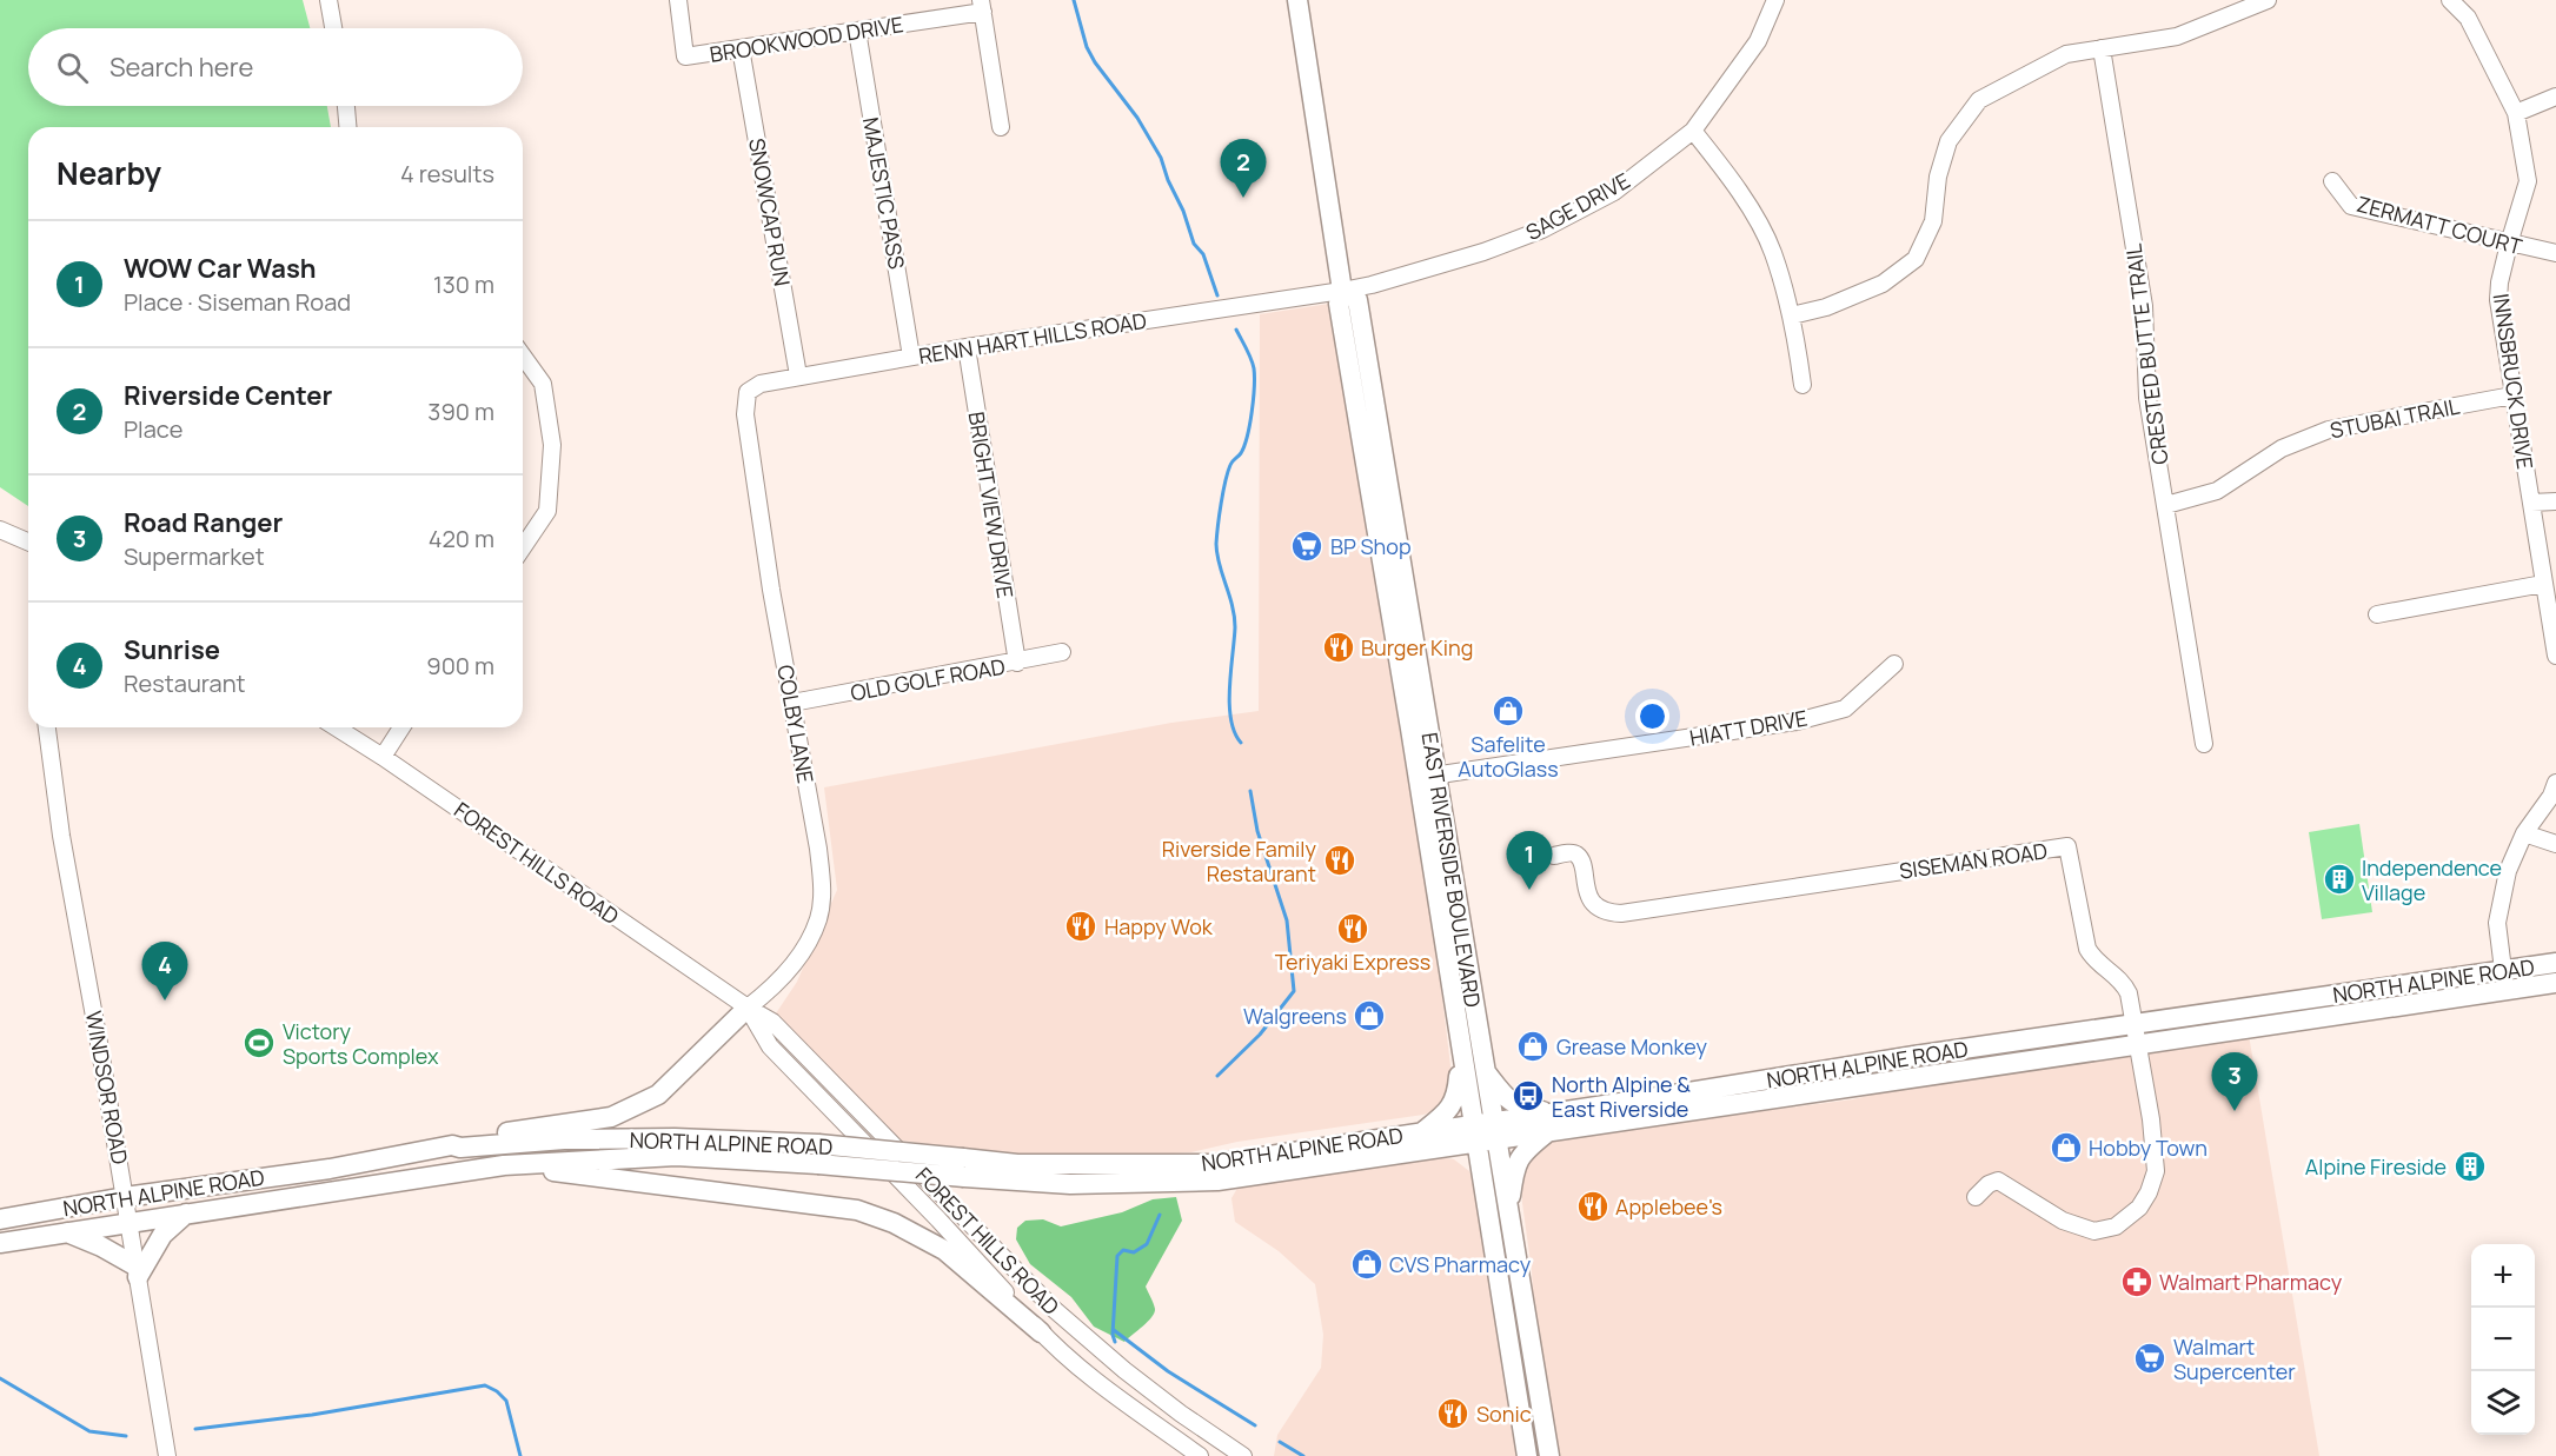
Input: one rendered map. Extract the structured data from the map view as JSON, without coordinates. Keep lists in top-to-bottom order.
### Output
{
  "streets": {
    "main road": ["EAST RIVERSIDE BOULEVARD", "NORTH ALPINE ROAD"],
    "street": [
      "BROOKWOOD DRIVE",
      "MAJESTIC PASS",
      "SAGE DRIVE",
      "SNOWCAP RUN",
      "ZERMATT COURT",
      "RENN HART HILLS ROAD",
      "CRESTED BUTTE TRAIL",
      "INNSBRUCK DRIVE",
      "STUBAI TRAIL",
      "BRIGHT VIEW DRIVE",
      "OLD GOLF ROAD",
      "COLBY LANE",
      "HIATT DRIVE",
      "SISEMAN ROAD",
      "FOREST HILLS ROAD",
      "WINDSOR ROAD"
    ]
  },
  "crossings": [
    ["BROOKWOOD DRIVE", "MAJESTIC PASS"],
    ["BROOKWOOD DRIVE", "SNOWCAP RUN"],
    ["MAJESTIC PASS", "RENN HART HILLS ROAD"],
    ["SAGE DRIVE", "RENN HART HILLS ROAD"],
    ["SAGE DRIVE", "EAST RIVERSIDE BOULEVARD"],
    ["SNOWCAP RUN", "RENN HART HILLS ROAD"],
    ["ZERMATT COURT", "INNSBRUCK DRIVE"],
    ["RENN HART HILLS ROAD", "BRIGHT VIEW DRIVE"],
    ["RENN HART HILLS ROAD", "COLBY LANE"],
    ["RENN HART HILLS ROAD", "EAST RIVERSIDE BOULEVARD"],
    ["CRESTED BUTTE TRAIL", "STUBAI TRAIL"],
    ["INNSBRUCK DRIVE", "STUBAI TRAIL"],
    ["BRIGHT VIEW DRIVE", "OLD GOLF ROAD"],
    ["OLD GOLF ROAD", "COLBY LANE"],
    ["COLBY LANE", "FOREST HILLS ROAD"],
    ["HIATT DRIVE", "EAST RIVERSIDE BOULEVARD"],
    ["SISEMAN ROAD", "NORTH ALPINE ROAD"],
    ["EAST RIVERSIDE BOULEVARD", "NORTH ALPINE ROAD"],
    ["NORTH ALPINE ROAD", "WINDSOR ROAD"]
  ],
  "places": {
    "supermarket": ["BP Shop", "Walmart Supercenter"],
    "restaurant": [
      "Burger King",
      "Riverside Family Restaurant",
      "Happy Wok",
      "Teriyaki Express",
      "Applebee's",
      "Sonic"
    ],
    "shop": [
      "Safelite AutoGlass",
      "Walgreens",
      "Grease Monkey",
      "Hobby Town",
      "CVS Pharmacy"
    ],
    "building": ["Independence Village", "Alpine Fireside"],
    "sports": ["Victory Sports Complex"],
    "bus stop": ["North Alpine & East Riverside"],
    "pharmacy": ["Walmart Pharmacy"]
  },
  "page": {
    "search": "Search here",
    "heading": ["Nearby", "4 results"],
    "pins": [
      "2",
      "1",
      "4",
      "3"
    ],
    "list": [
      {
        "mark": "1",
        "name": "WOW Car Wash",
        "note": "Place · Siseman Road",
        "value": "130 m"
      },
      {
        "mark": "2",
        "name": "Riverside Center",
        "note": "Place",
        "value": "390 m"
      },
      {
        "mark": "3",
        "name": "Road Ranger",
        "note": "Supermarket",
        "value": "420 m"
      },
      {
        "mark": "4",
        "name": "Sunrise",
        "note": "Restaurant",
        "value": "900 m"
      }
    ],
    "map_buttons": ["+", "−"]
  }
}
